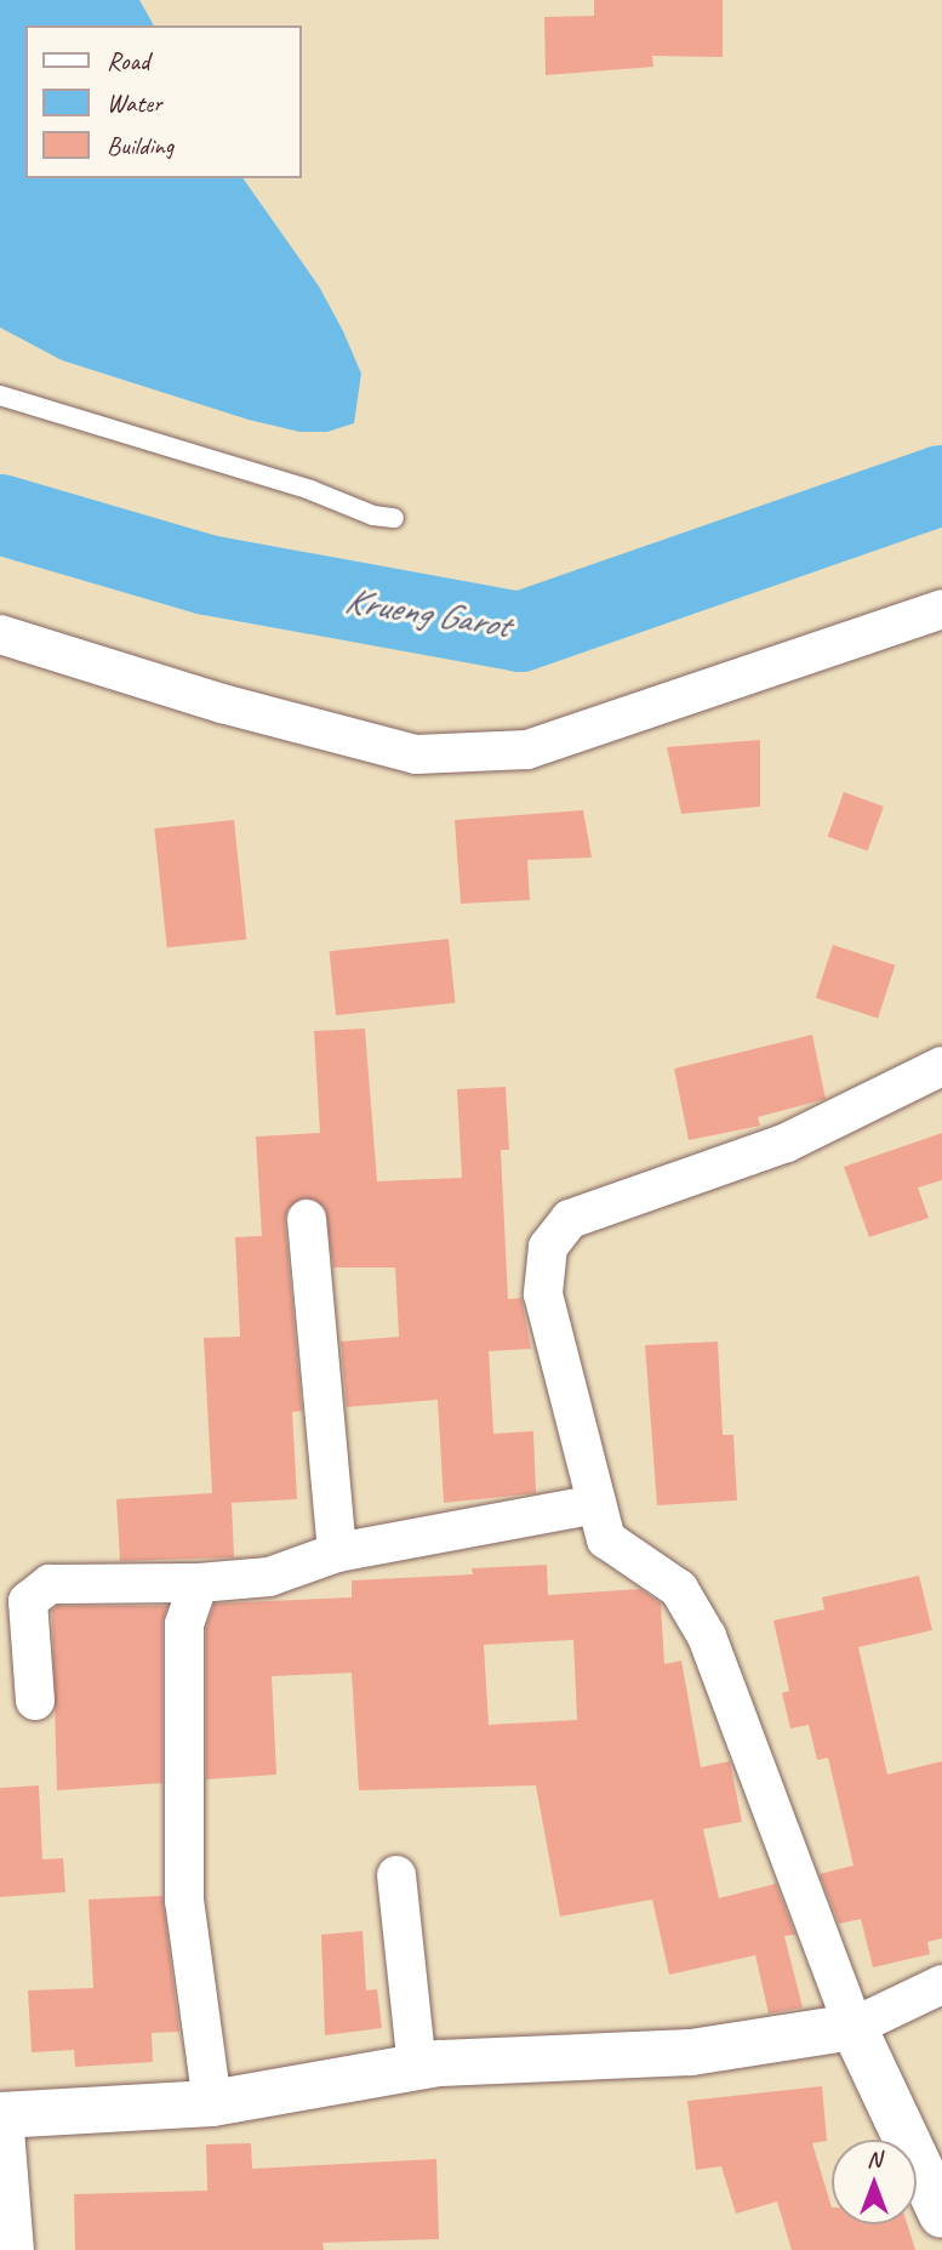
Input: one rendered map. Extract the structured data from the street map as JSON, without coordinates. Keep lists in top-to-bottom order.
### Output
{
  "water": ["Krueng Garot"],
  "legend": ["Road", "Water", "Building"],
  "north": "top"
}
